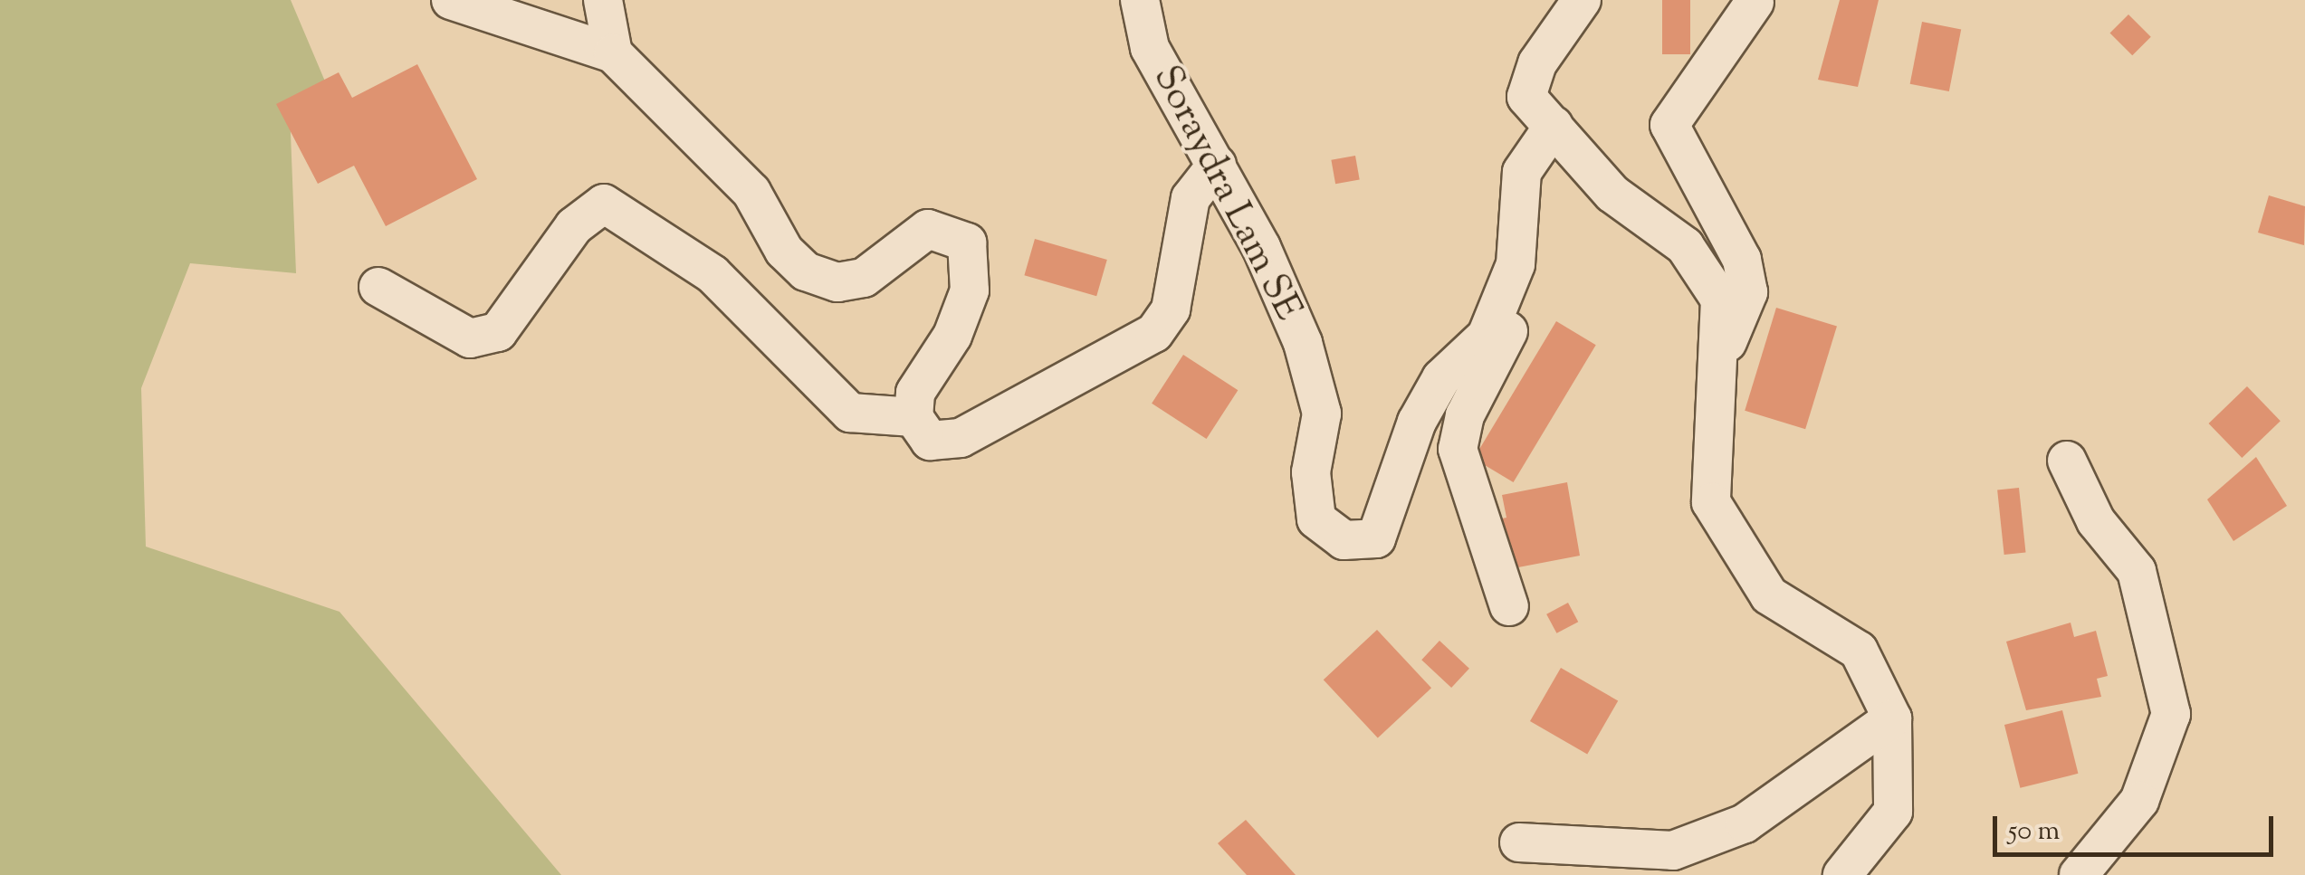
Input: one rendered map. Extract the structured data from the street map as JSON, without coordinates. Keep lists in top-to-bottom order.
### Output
{
  "streets": {
    "street": ["Soraydra Lam SE"]
  },
  "scale_bar": "50 m"
}
